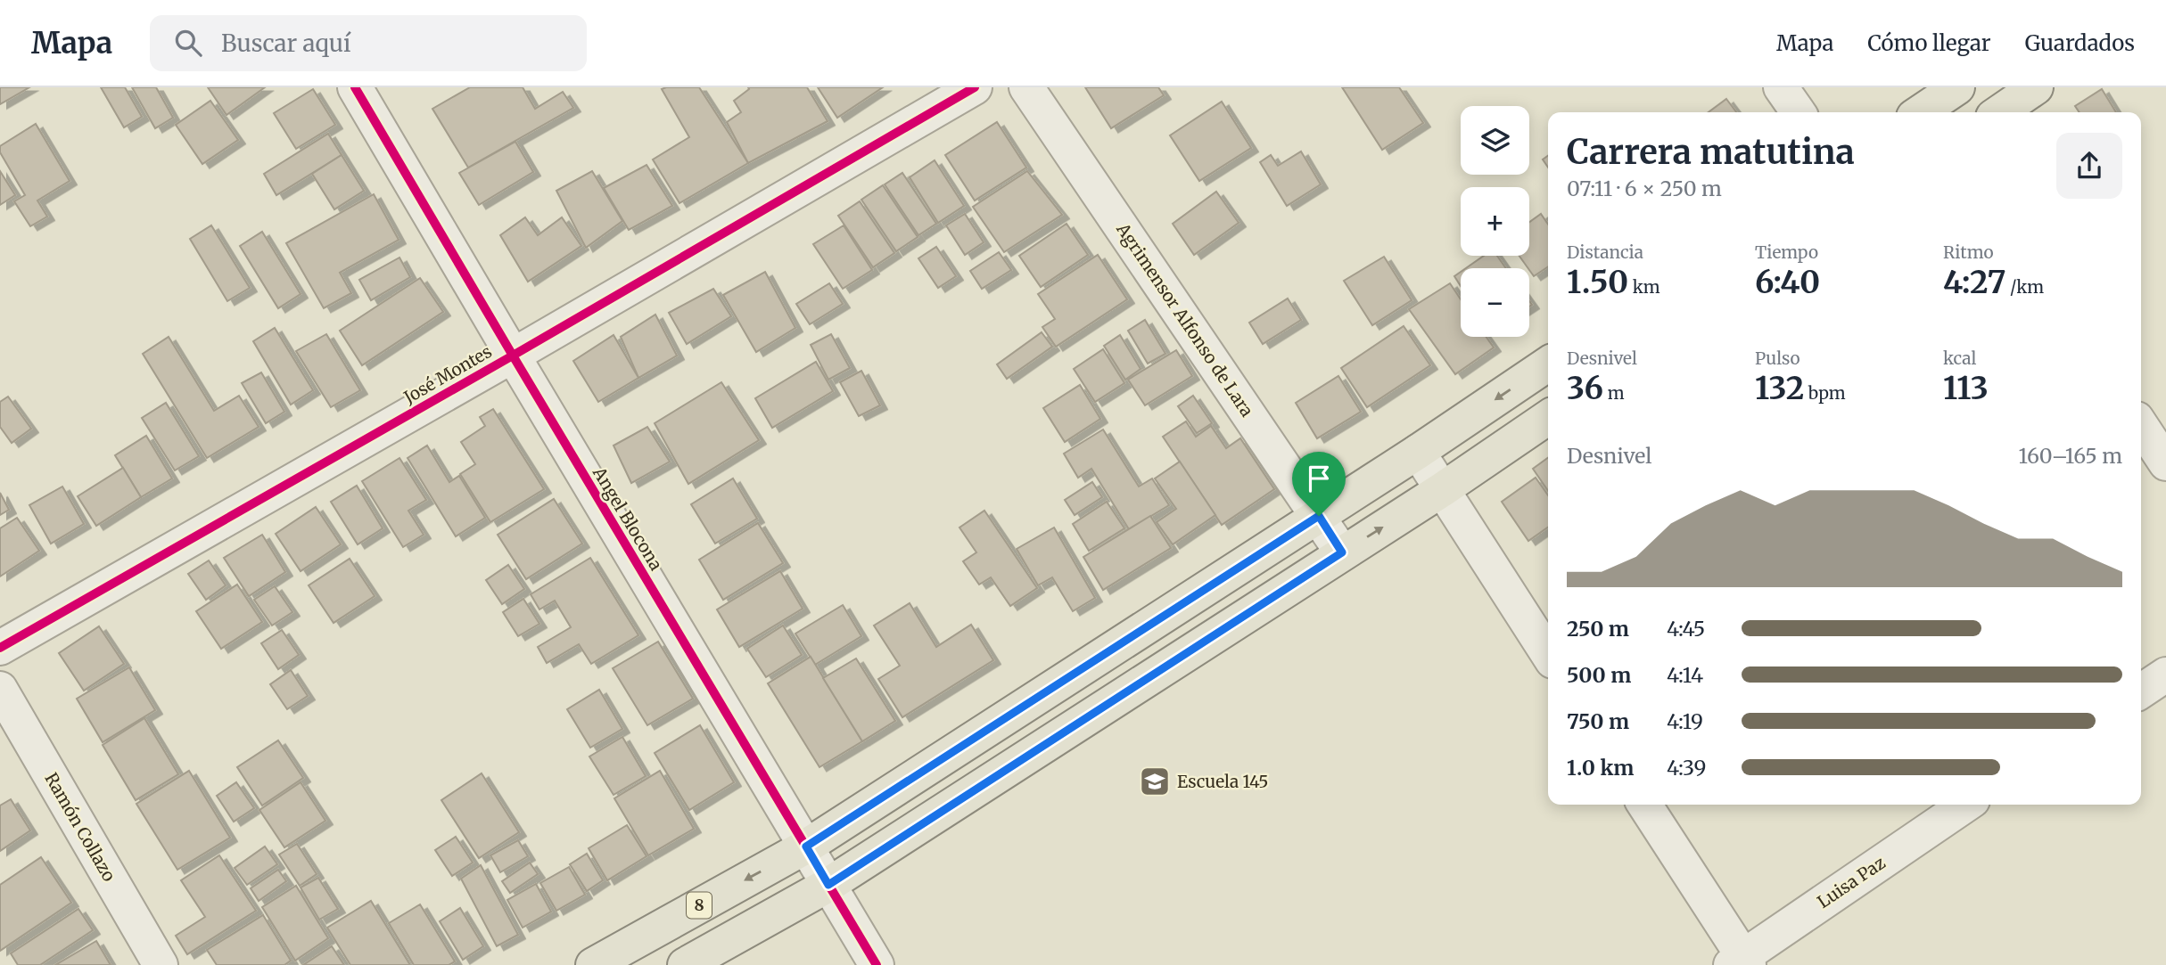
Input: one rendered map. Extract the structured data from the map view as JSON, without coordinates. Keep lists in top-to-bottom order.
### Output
{
  "streets": {
    "main road": ["8"],
    "street": [
      "Agrimensor Alfonso de Lara",
      "José Montes",
      "Angel Blocona",
      "Ramón Collazo",
      "Luisa Paz"
    ]
  },
  "crossings": [
    ["Agrimensor Alfonso de Lara", "8"],
    ["José Montes", "Angel Blocona"],
    ["Angel Blocona", "8"]
  ],
  "places": {
    "school or university": ["Escuela 145"]
  },
  "page": {
    "header": "Mapa",
    "search": "Buscar aquí",
    "nav": ["Mapa", "Cómo llegar", "Guardados"],
    "map_buttons": ["+", "−"],
    "heading": ["Carrera matutina", "07:11 · 6 × 250 m"],
    "stats": [
      ["Distancia", "1.50 km"],
      ["Tiempo", "6:40"],
      ["Ritmo", "4:27 /km"],
      ["Desnivel", "36 m"],
      ["Pulso", "132 bpm"],
      ["kcal", "113"]
    ],
    "chart": ["Desnivel", "160–165 m"],
    "list": [
      {
        "name": "250 m",
        "note": "4:45"
      },
      {
        "name": "500 m",
        "note": "4:14"
      },
      {
        "name": "750 m",
        "note": "4:19"
      },
      {
        "name": "1.0 km",
        "note": "4:39"
      }
    ]
  }
}
